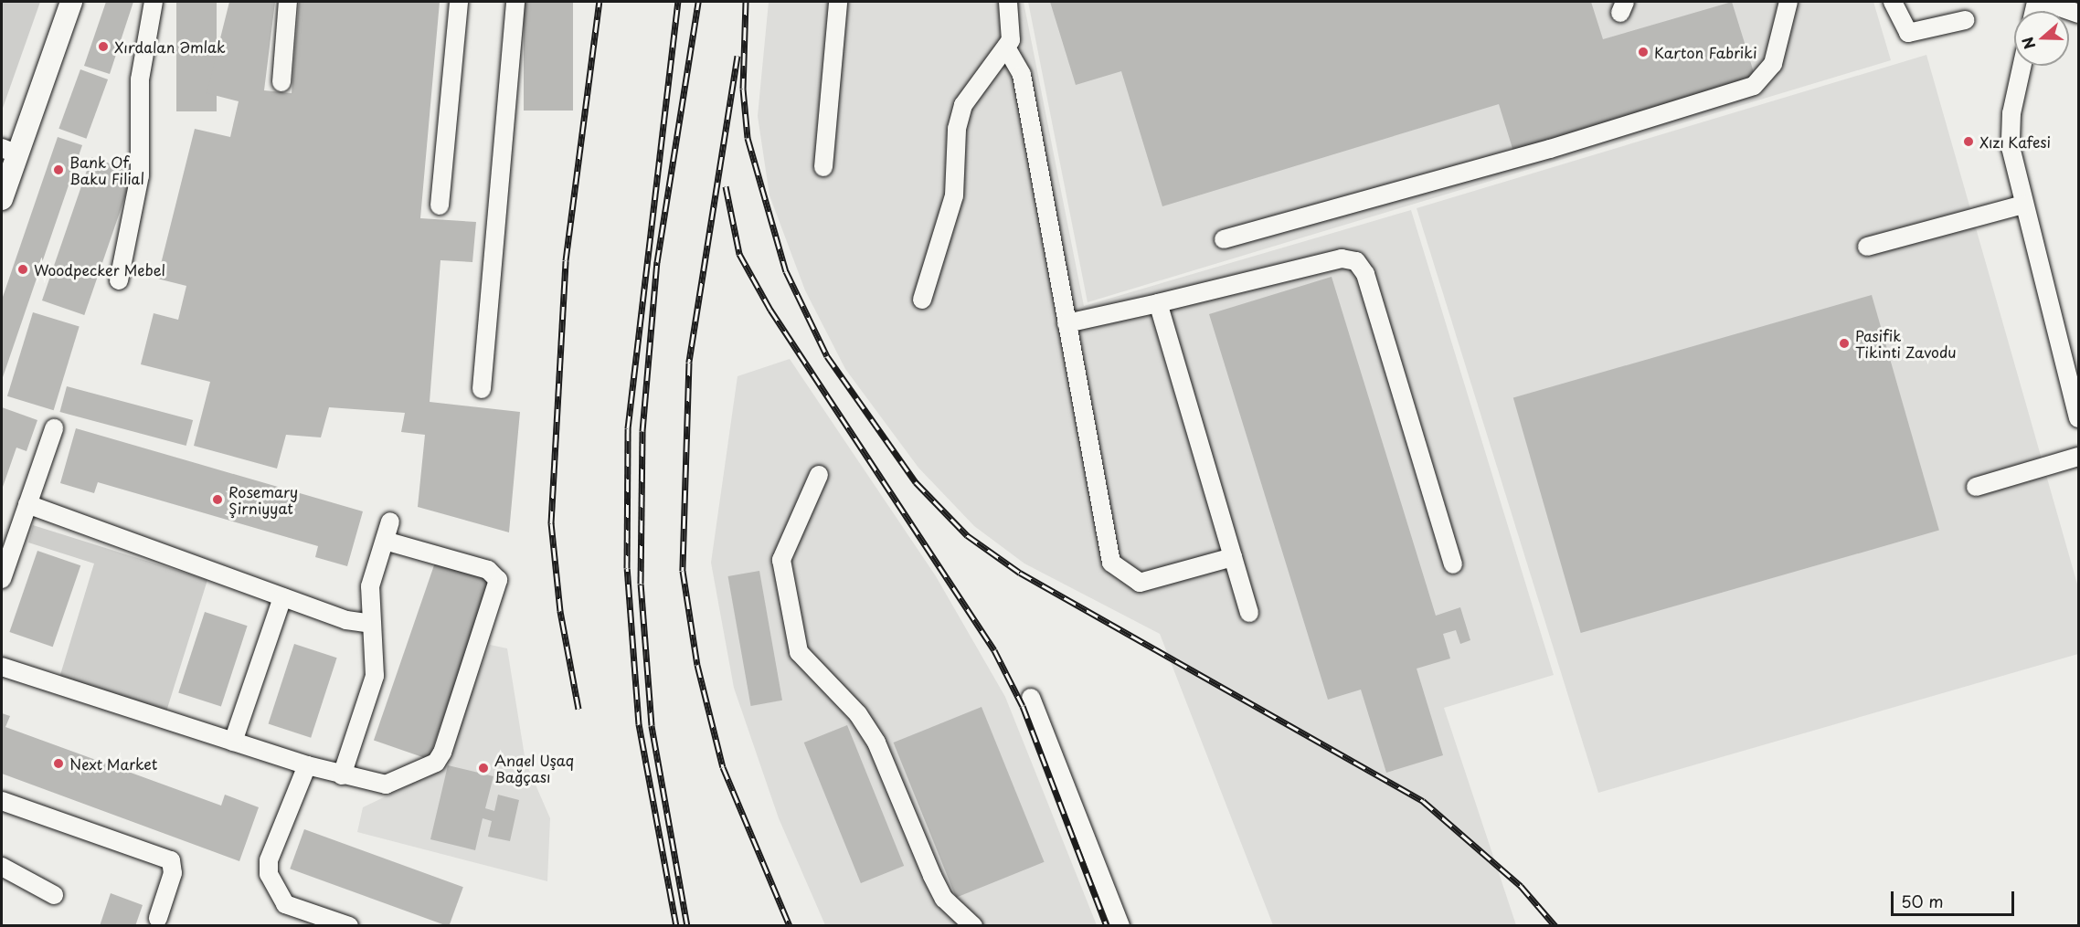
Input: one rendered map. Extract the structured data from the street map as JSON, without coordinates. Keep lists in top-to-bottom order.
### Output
{
  "places": [
    "Xırdalan Əmlak",
    "Karton Fabriki",
    "Xızı Kafesi",
    "Bank Of Baku Filial",
    "Woodpecker Mebel",
    "Pasifik Tikinti Zavodu",
    "Rosemary Şirniyyat",
    "Next Market",
    "Angel Uşaq Bağçası"
  ],
  "scale_bar": "50 m",
  "north": "left"
}
